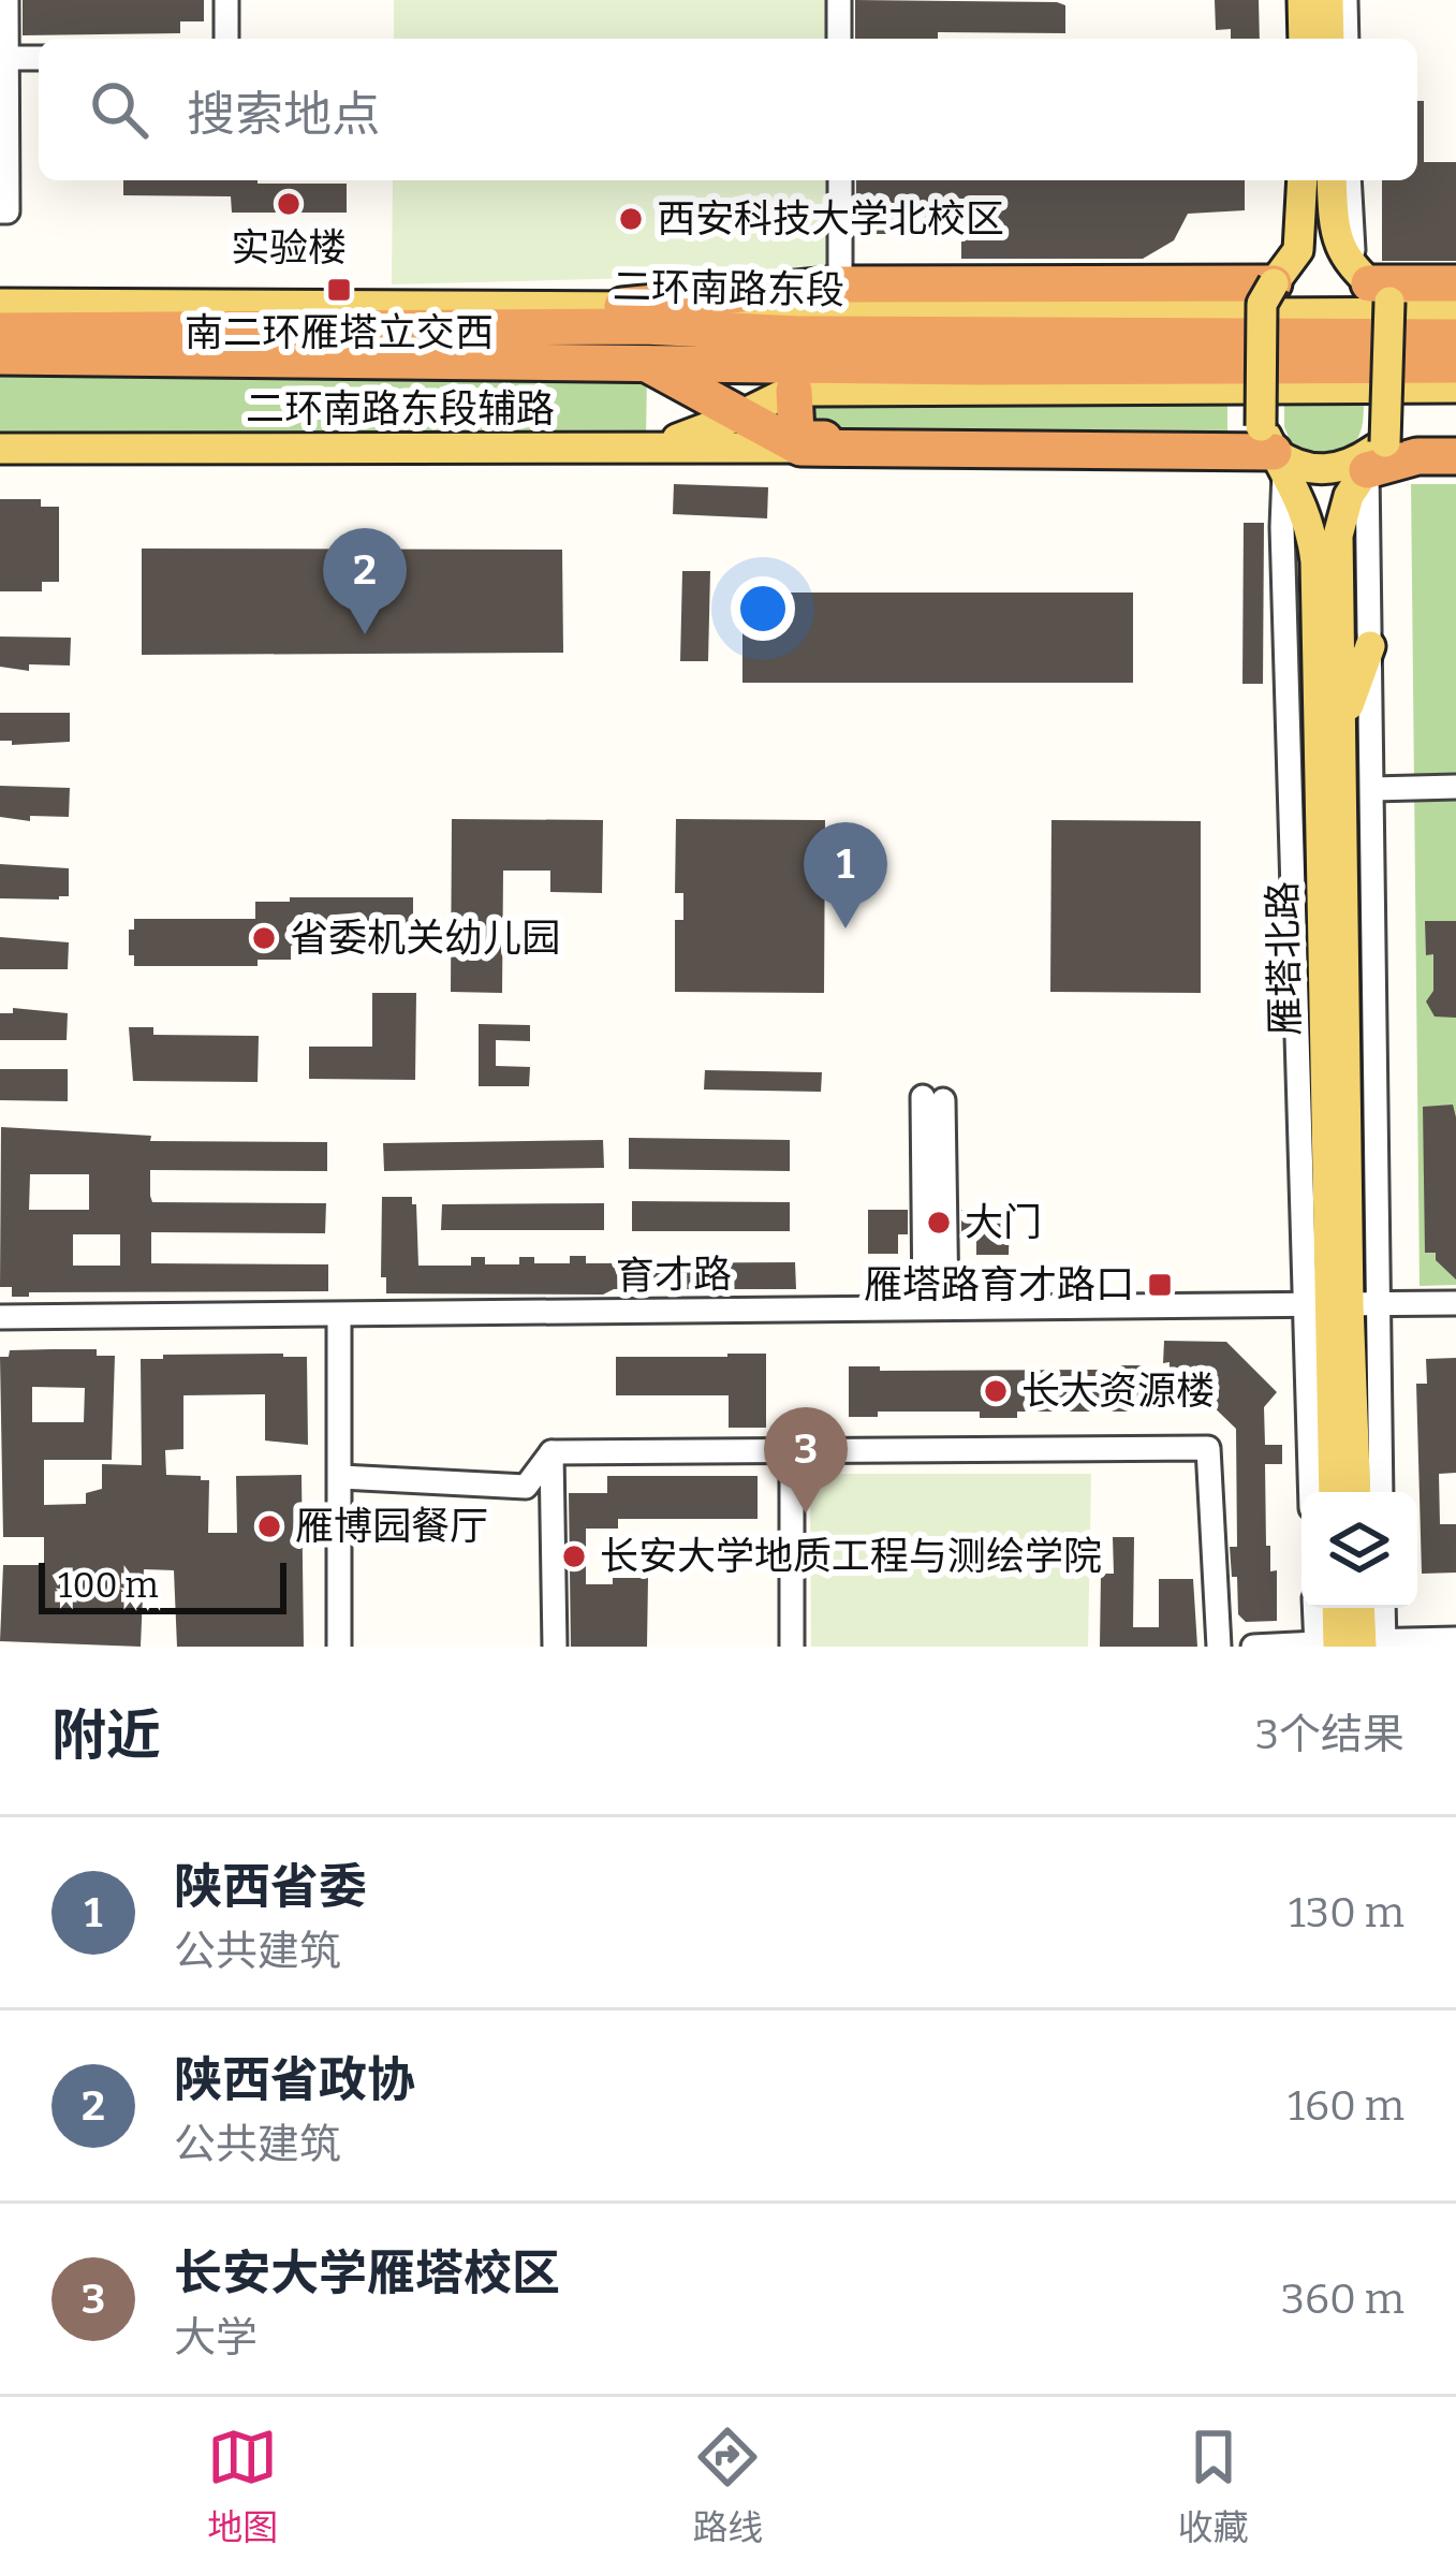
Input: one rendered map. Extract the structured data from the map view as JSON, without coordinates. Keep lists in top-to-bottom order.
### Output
{
  "streets": {
    "highway": ["二环南路东段"],
    "main road": ["二环南路东段辅路", "雁塔北路"],
    "street": ["育才路"]
  },
  "crossings": [
    ["雁塔北路", "育才路"]
  ],
  "places": {
    "other": [
      "实验楼",
      "西安科技大学北校区",
      "省委机关幼儿园",
      "大门",
      "长大资源楼",
      "雁博园餐厅",
      "长安大学地质工程与测绘学院"
    ],
    "transit": ["南二环雁塔立交西", "雁塔路育才路口"]
  },
  "scale_bar": "100 m",
  "page": {
    "search": "搜索地点",
    "pins": ["2", "1", "3"],
    "scale": "100 m",
    "heading": ["附近", "3个结果"],
    "list": [
      {
        "mark": "1",
        "name": "陕西省委",
        "note": "公共建筑",
        "value": "130 m"
      },
      {
        "mark": "2",
        "name": "陕西省政协",
        "note": "公共建筑",
        "value": "160 m"
      },
      {
        "mark": "3",
        "name": "长安大学雁塔校区",
        "note": "大学",
        "value": "360 m"
      }
    ],
    "nav": ["地图", "路线", "收藏"]
  }
}
